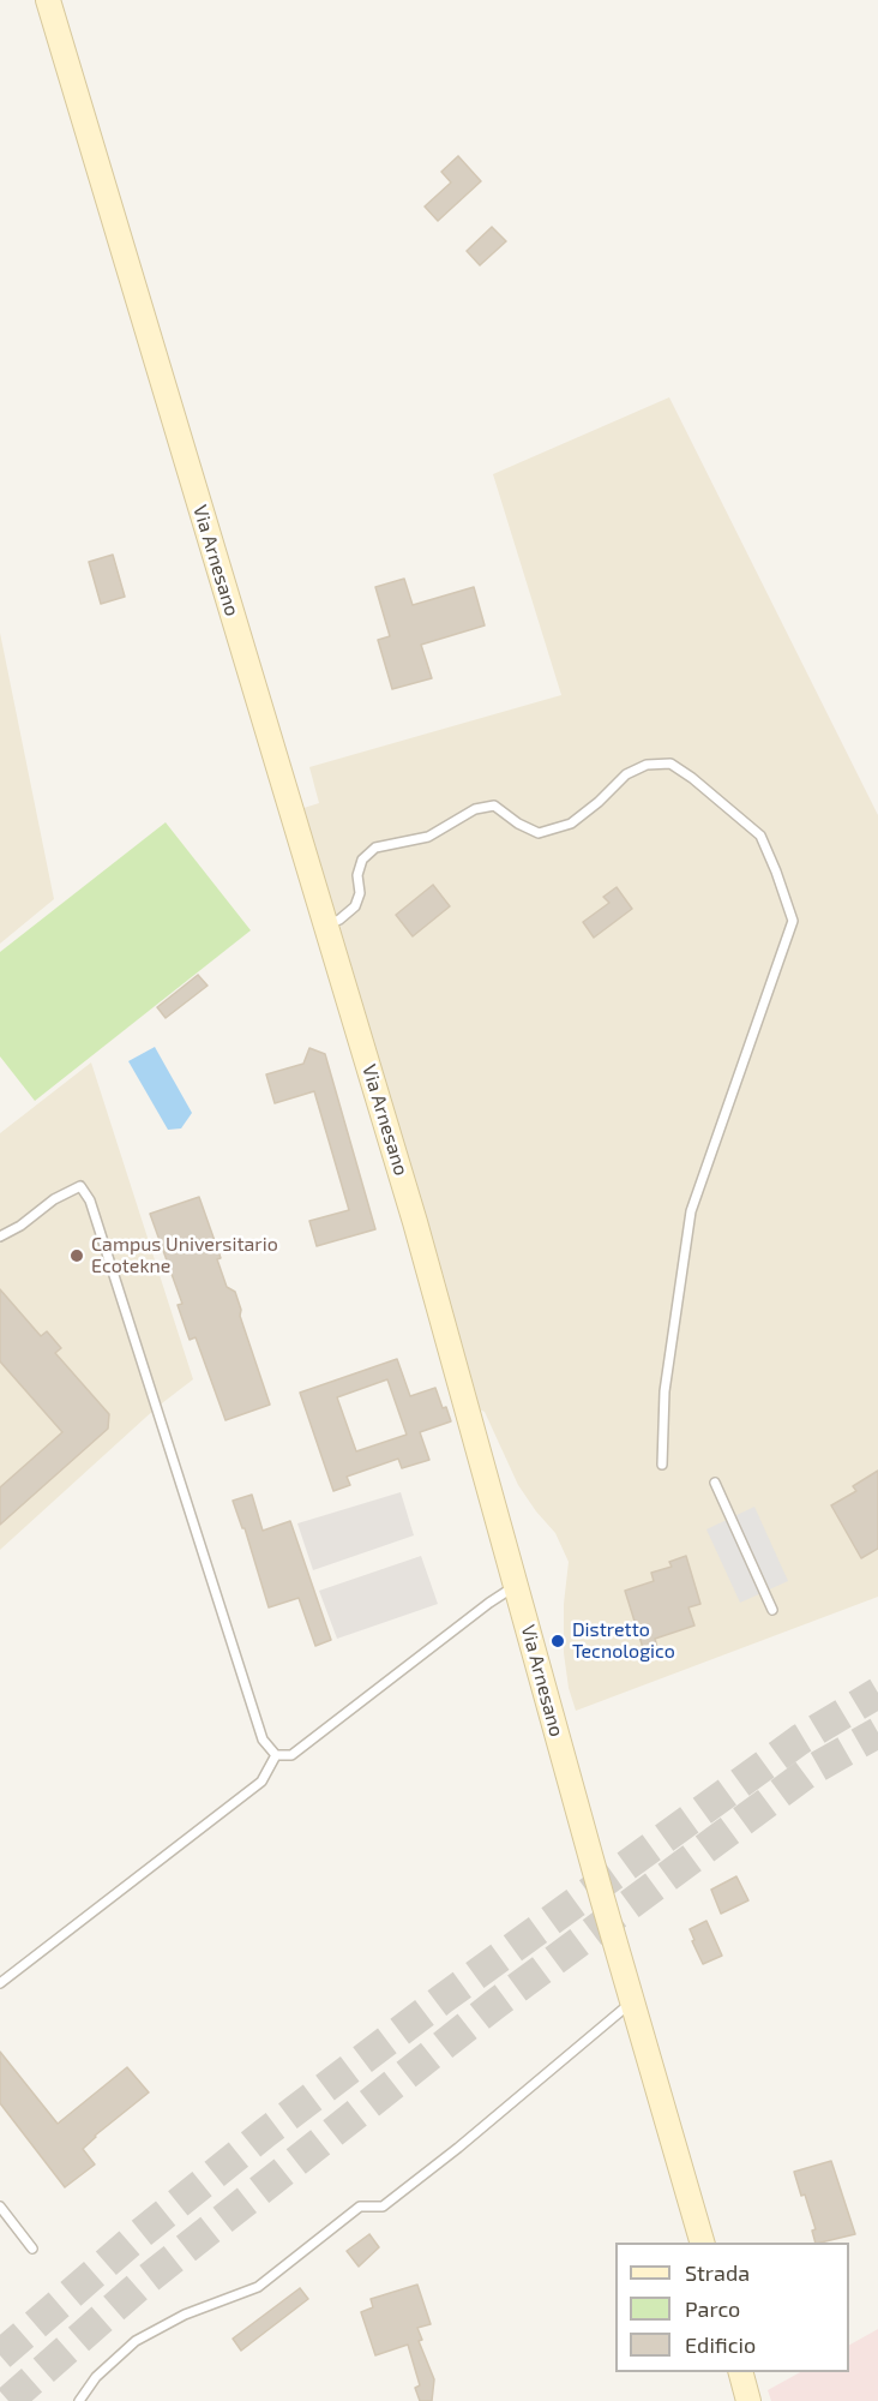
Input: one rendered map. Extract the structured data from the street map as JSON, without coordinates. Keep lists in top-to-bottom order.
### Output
{
  "streets": {
    "main road": ["Via Arnesano"]
  },
  "places": ["Campus Universitario Ecotekne", "Distretto Tecnologico"],
  "legend": ["Strada", "Parco", "Edificio"]
}
